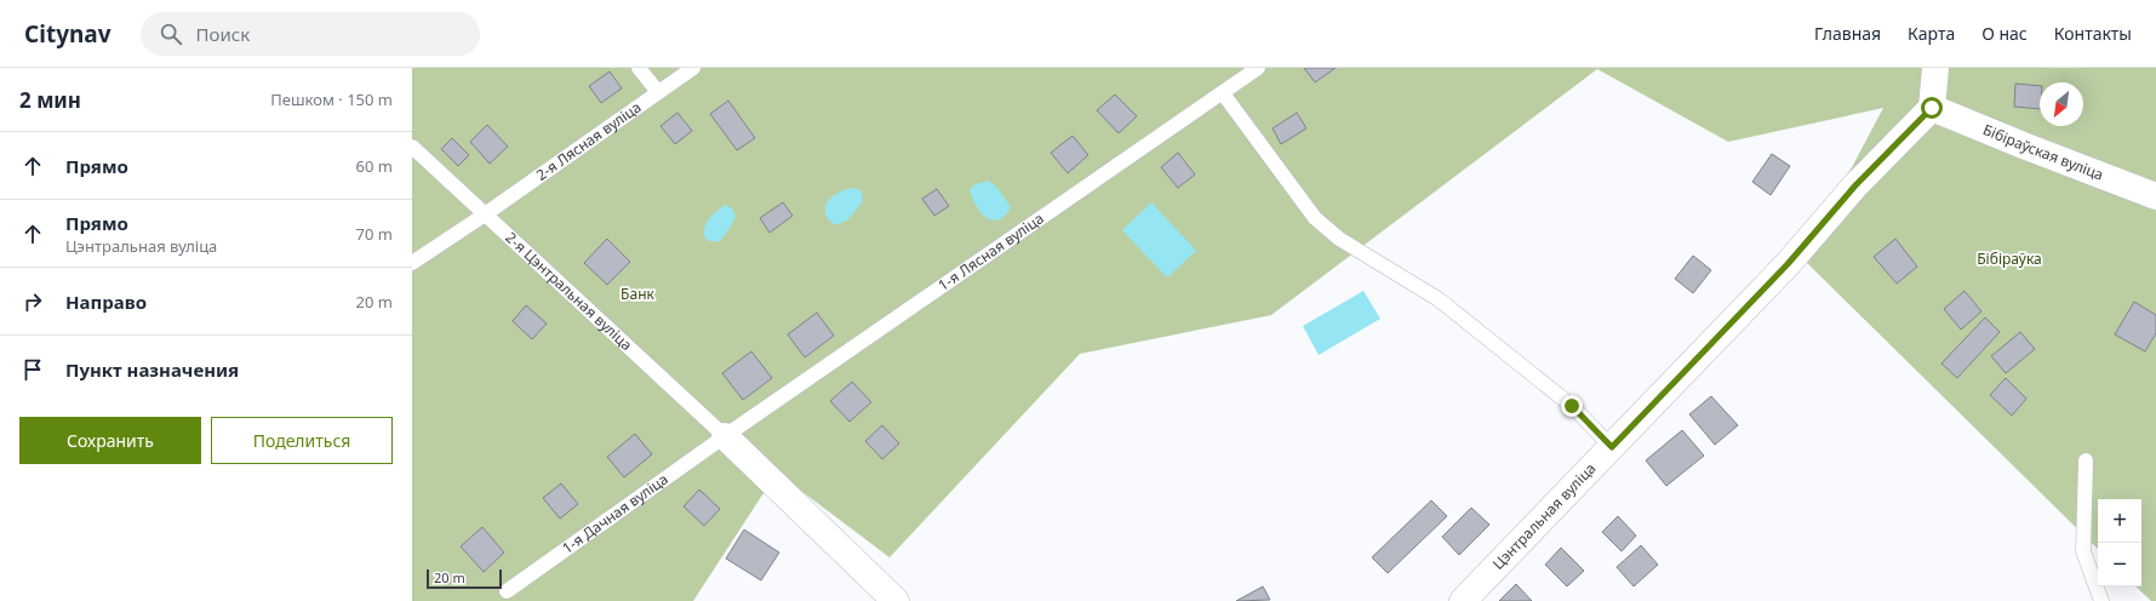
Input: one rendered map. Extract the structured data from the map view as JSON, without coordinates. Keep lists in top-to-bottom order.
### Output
{
  "streets": {
    "street": ["Бібіраўская вуліца", "Цэнтральная вуліца"],
    "lane": [
      "2-я Лясная вуліца",
      "1-я Лясная вуліца",
      "2-я Цэнтральная вуліца",
      "1-я Дачная вуліца"
    ]
  },
  "crossings": [
    ["2-я Лясная вуліца", "2-я Цэнтральная вуліца"],
    ["Бібіраўская вуліца", "Цэнтральная вуліца"],
    ["1-я Лясная вуліца", "2-я Цэнтральная вуліца"],
    ["1-я Лясная вуліца", "1-я Дачная вуліца"],
    ["2-я Цэнтральная вуліца", "1-я Дачная вуліца"]
  ],
  "parks": ["Бібіраўка", "Банк"],
  "scale_bar": "20 m",
  "north": "bottom left",
  "page": {
    "header": "Citynav",
    "search": "Поиск",
    "nav": [
      "Главная",
      "Карта",
      "О нас",
      "Контакты"
    ],
    "heading": ["2 мин", "Пешком · 150 m"],
    "list": [
      ["Прямо", "60 m"],
      ["Прямо", "Цэнтральная вуліца", "70 m"],
      ["Направо", "20 m"],
      "Пункт назначения"
    ],
    "buttons": ["Сохранить", "Поделиться"],
    "map_buttons": ["+", "−"],
    "scale": "20 m"
  }
}
